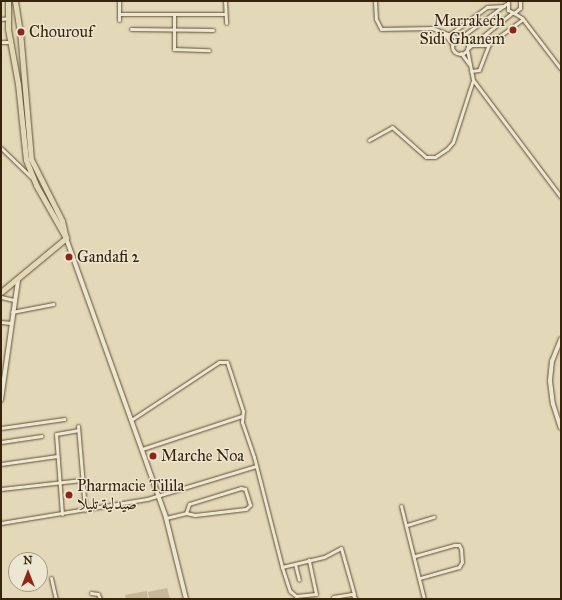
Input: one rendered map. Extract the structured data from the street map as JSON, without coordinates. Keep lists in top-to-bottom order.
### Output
{
  "places": [
    "Marrakech Sidi Ghanem",
    "Chourouf",
    "Gandafi 2",
    "Marche Noa",
    "Pharmacie Tilila صيدلية تليلا"
  ],
  "north": "top"
}
